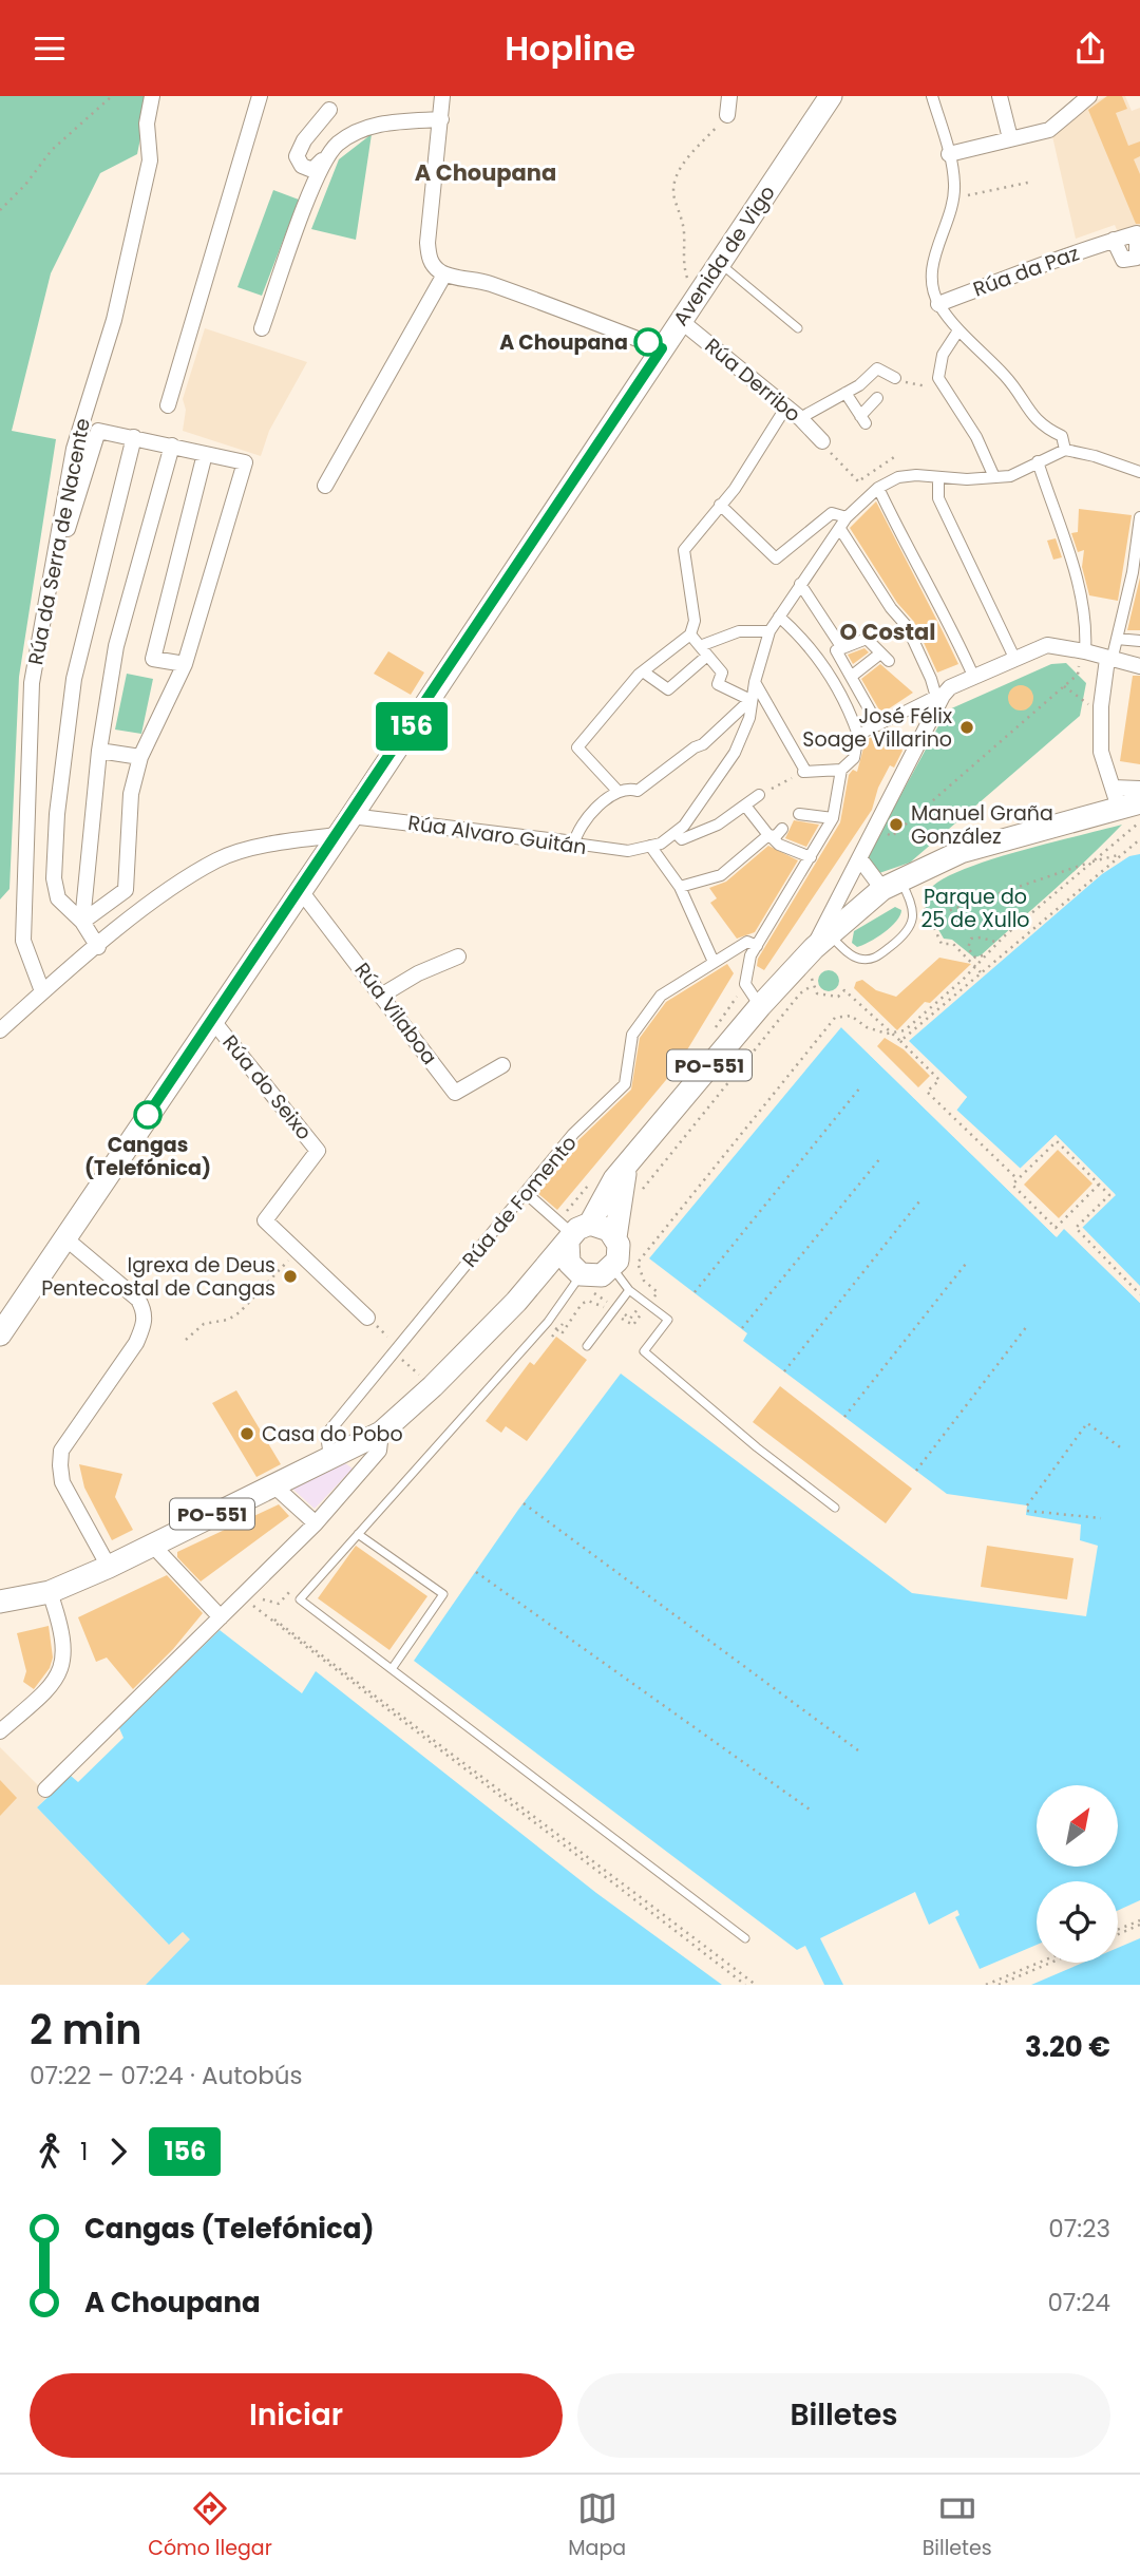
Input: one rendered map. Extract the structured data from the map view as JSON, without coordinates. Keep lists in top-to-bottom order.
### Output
{
  "streets": {
    "main road": ["Avenida de Vigo", "PO-551"],
    "street": [
      "Rúa da Paz",
      "Rúa Derribo",
      "Rúa da Serra de Nacente",
      "Rúa Alvaro Guitán",
      "Rúa Vilaboa",
      "Rúa do Seixo",
      "Rúa de Fomento"
    ]
  },
  "crossings": [
    ["Avenida de Vigo", "Rúa Derribo"],
    ["Avenida de Vigo", "Rúa Alvaro Guitán"],
    ["Avenida de Vigo", "Rúa Vilaboa"],
    ["Avenida de Vigo", "Rúa do Seixo"],
    ["PO-551", "Rúa de Fomento"]
  ],
  "districts": ["A Choupana", "O Costal"],
  "parks": ["Parque do 25 de Xullo"],
  "places": [
    "A Choupana",
    "José Félix Soage Villarino",
    "Manuel Graña González",
    "Cangas (Telefónica)",
    "Igrexa de Deus Pentecostal de Cangas",
    "Casa do Pobo"
  ],
  "lines": ["bus line 156"],
  "north": "top right",
  "page": {
    "header": "Hopline",
    "on_map": "156",
    "heading": ["2 min", "07:22 – 07:24 · Autobús", "3.20 €"],
    "legs": ["1", "156"],
    "list": [
      {
        "name": "Cangas (Telefónica)",
        "value": "07:23"
      },
      {
        "name": "A Choupana",
        "value": "07:24"
      }
    ],
    "buttons": ["Iniciar", "Billetes"],
    "tabs": ["Cómo llegar", "Mapa", "Billetes"]
  }
}
